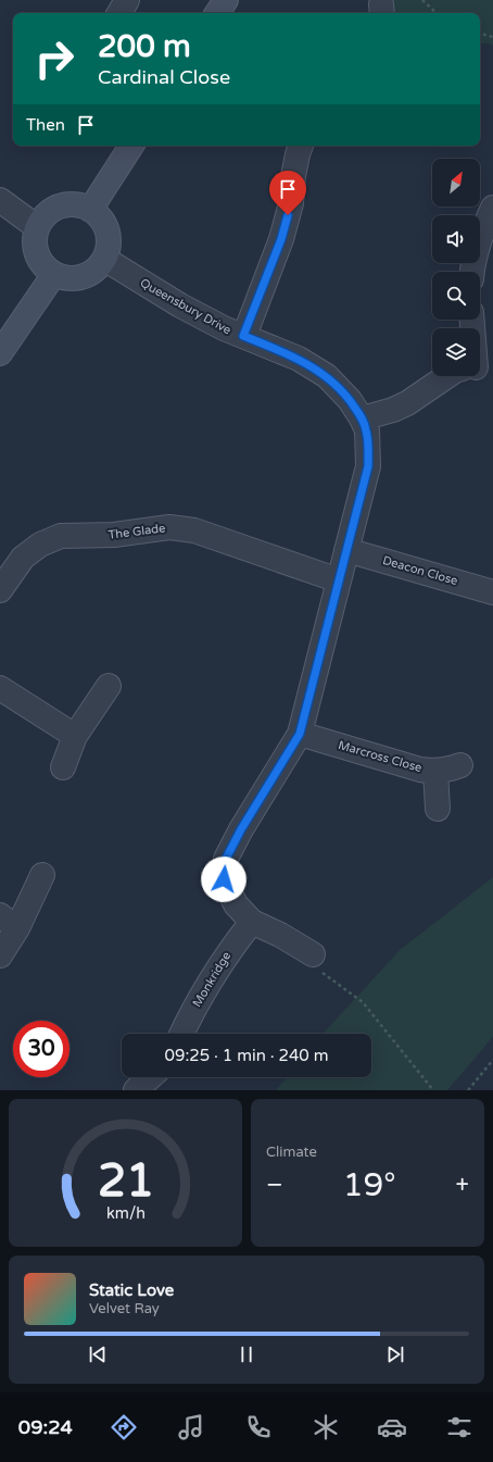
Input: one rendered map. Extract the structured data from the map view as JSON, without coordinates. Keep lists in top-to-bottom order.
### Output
{
  "streets": {
    "street": [
      "Queensbury Drive",
      "The Glade",
      "Deacon Close",
      "Marcross Close",
      "Monkridge"
    ]
  },
  "crossings": [
    ["Queensbury Drive", "The Glade"],
    ["Queensbury Drive", "Deacon Close"],
    ["Queensbury Drive", "Marcross Close"],
    ["Queensbury Drive", "Monkridge"]
  ],
  "north": "top right",
  "page": {
    "turn": ["200 m", "Cardinal Close"],
    "then": "Then",
    "limit": "30",
    "trip": "09:25 · 1 min · 240 m",
    "tile": "Climate",
    "heat": ["−", "19°", "+"],
    "song": ["Static Love", "Velvet Ray"],
    "tabs": "09:24",
    "gauge": ["21", "km/h"]
  }
}
